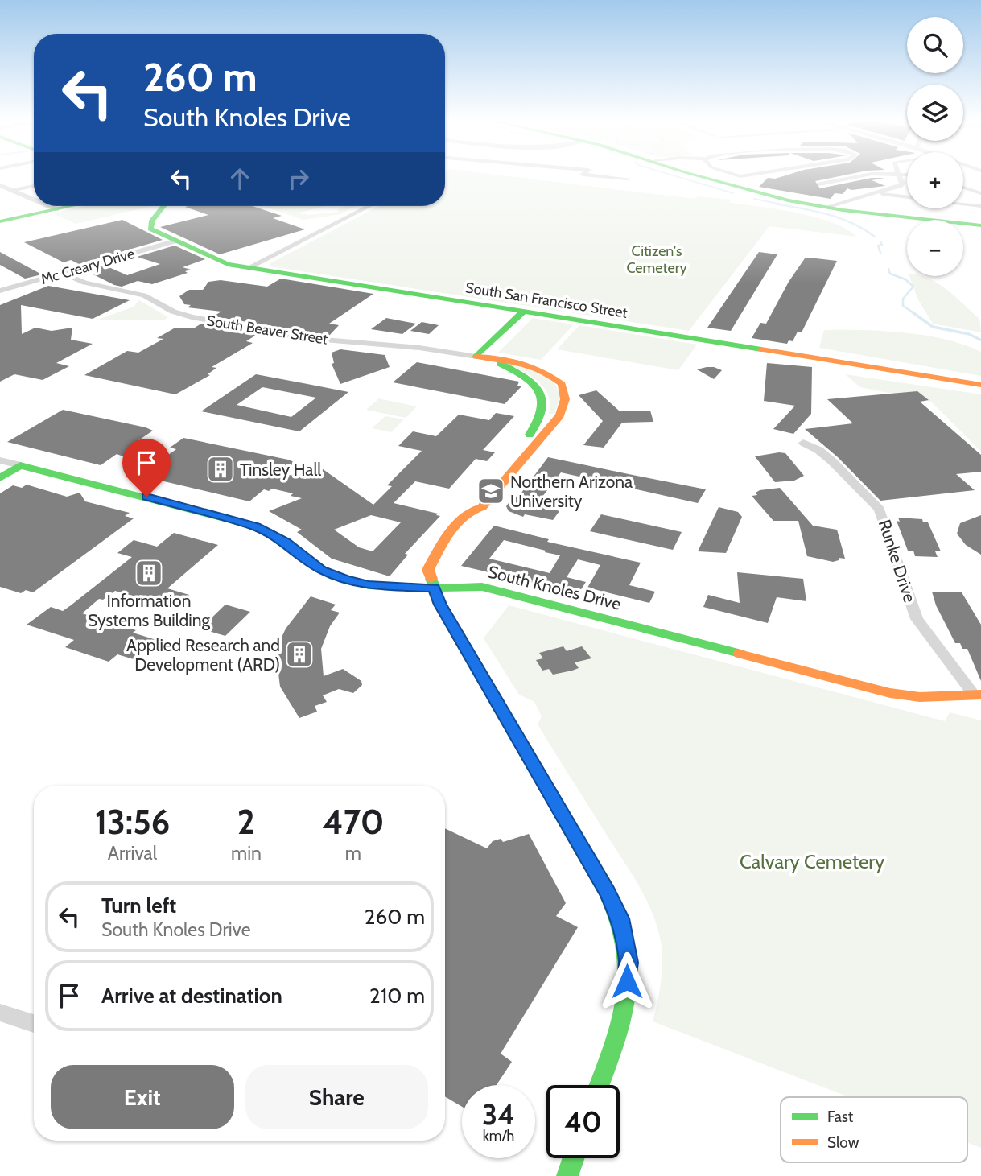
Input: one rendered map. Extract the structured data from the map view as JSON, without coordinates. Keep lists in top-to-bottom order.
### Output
{
  "streets": {
    "street": [
      "Mc Creary Drive",
      "South San Francisco Street",
      "South Beaver Street",
      "Runke Drive",
      "South Knoles Drive"
    ]
  },
  "crossings": [
    ["Mc Creary Drive", "South San Francisco Street"],
    ["Mc Creary Drive", "South Beaver Street"],
    ["Runke Drive", "South Knoles Drive"]
  ],
  "parks": ["Citizen's Cemetery", "Calvary Cemetery"],
  "places": {
    "building": ["Tinsley Hall", "Information Systems Building", "Applied Research and Development (ARD)"],
    "school or university": ["Northern Arizona University"]
  },
  "legend": ["Fast", "Slow"],
  "page": {
    "map_buttons": ["+", "−"],
    "turn": ["260 m", "South Knoles Drive"],
    "eta": [
      "13:56",
      "Arrival",
      "2",
      "min",
      "470",
      "m"
    ],
    "list": [
      {
        "name": "Turn left",
        "note": "South Knoles Drive",
        "value": "260 m"
      },
      {
        "name": "Arrive at destination",
        "value": "210 m"
      }
    ],
    "buttons": ["Exit", "Share"],
    "speed": "34 km/h",
    "limit": "40"
  }
}
